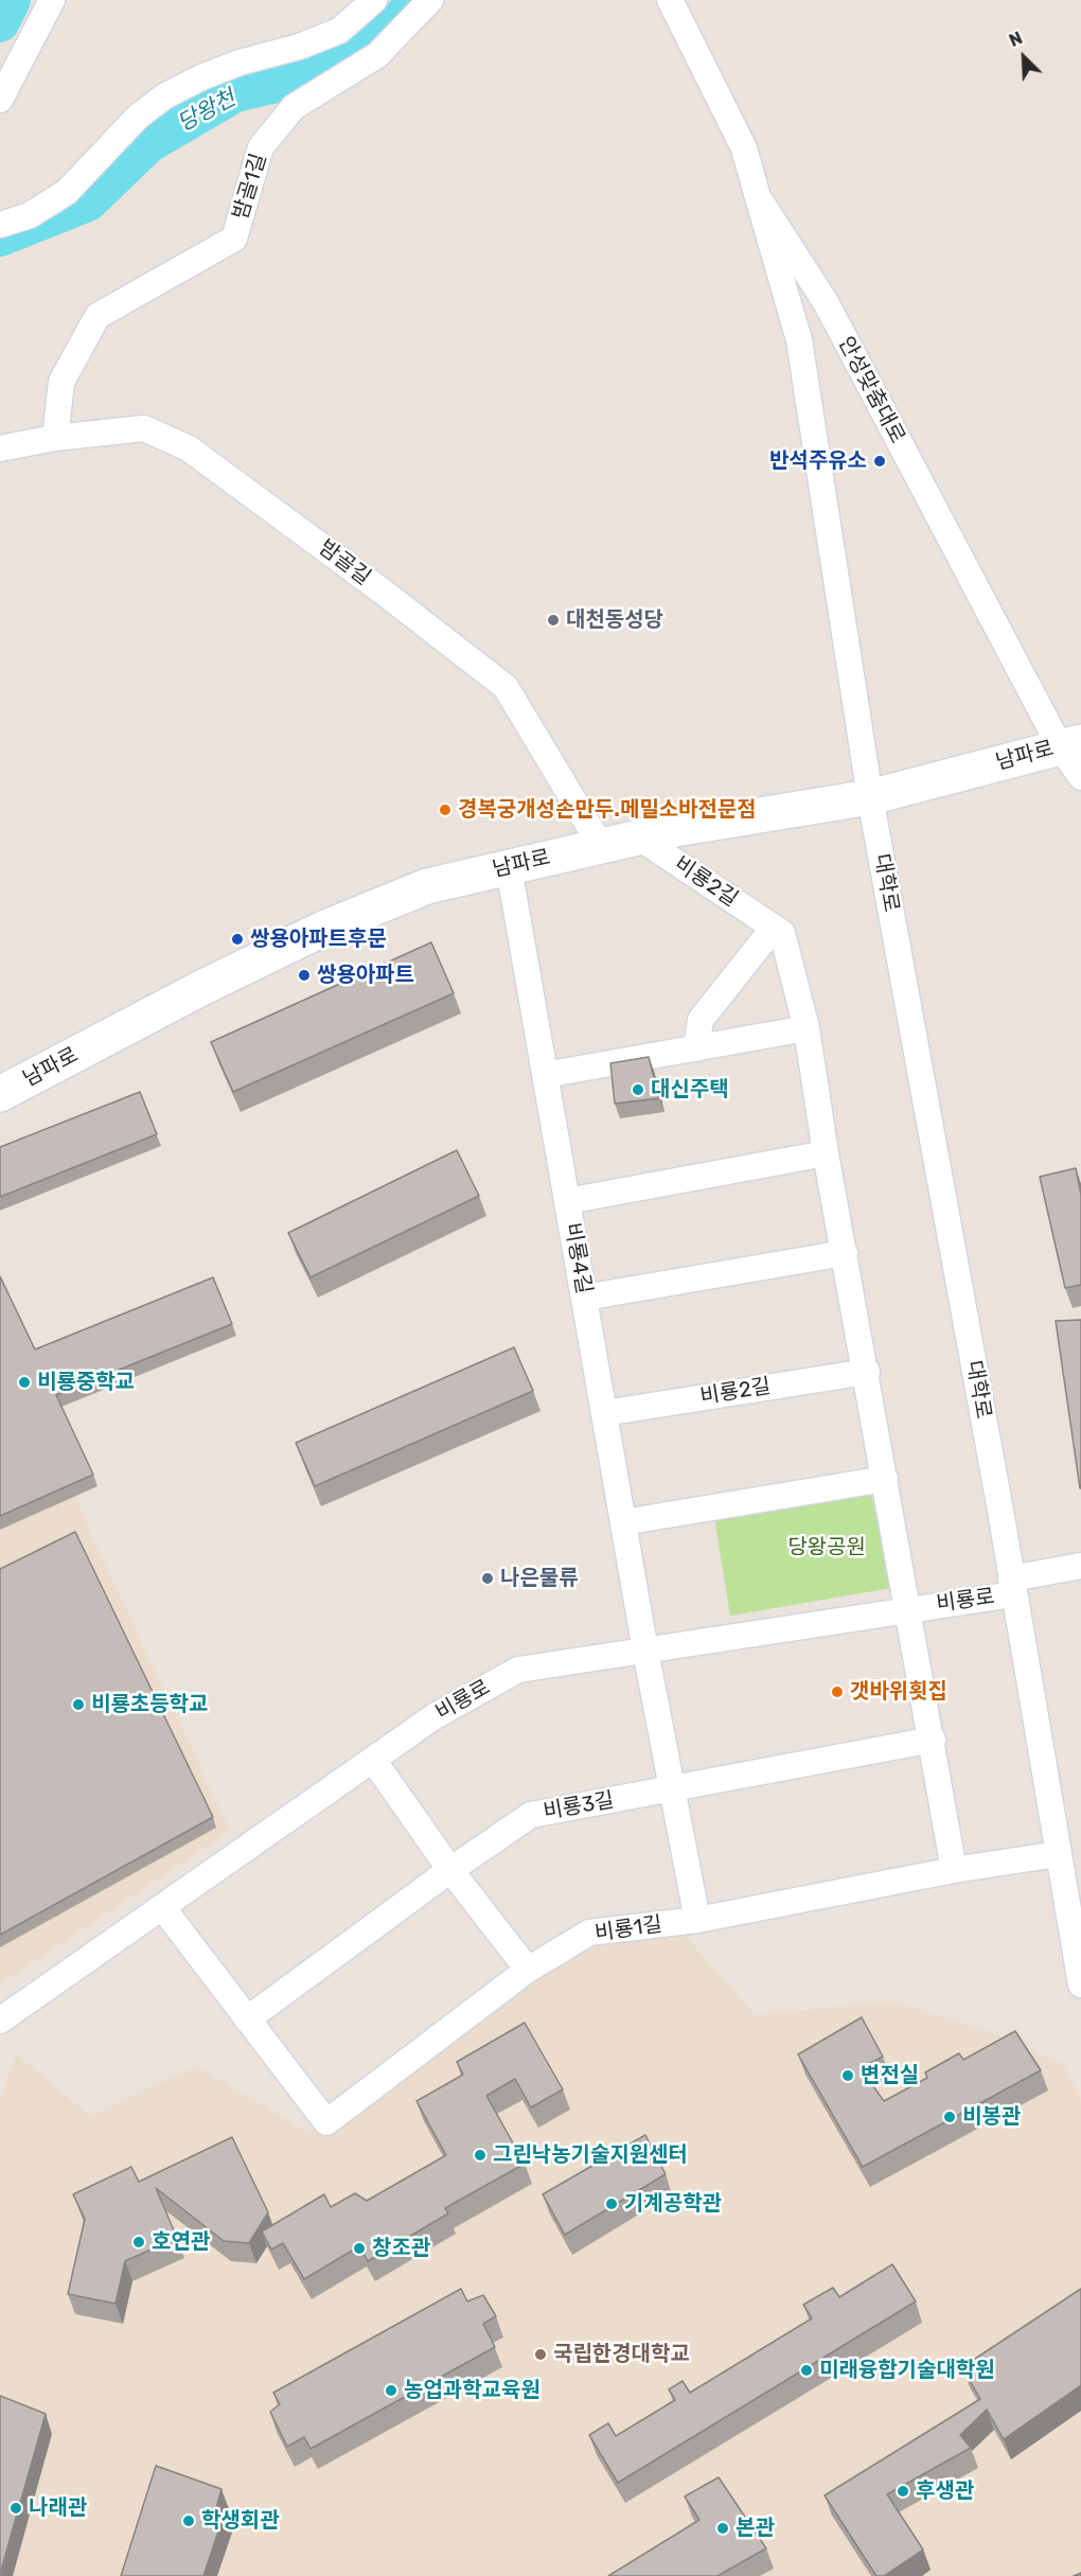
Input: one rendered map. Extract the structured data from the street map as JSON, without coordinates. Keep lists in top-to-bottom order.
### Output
{
  "streets": {
    "street": [
      "밤골1길",
      "안성맞춤대로",
      "밤골길",
      "남파로",
      "비룡2길",
      "대학로",
      "비룡4길",
      "비룡로",
      "비룡3길",
      "비룡1길"
    ]
  },
  "crossings": [
    ["밤골1길", "밤골길"],
    ["안성맞춤대로", "남파로"],
    ["안성맞춤대로", "대학로"],
    ["밤골길", "남파로"],
    ["남파로", "비룡2길"],
    ["남파로", "대학로"],
    ["남파로", "비룡4길"],
    ["비룡2길", "비룡4길"],
    ["비룡2길", "비룡로"],
    ["대학로", "비룡로"],
    ["대학로", "비룡1길"],
    ["비룡4길", "비룡로"],
    ["비룡4길", "비룡3길"],
    ["비룡4길", "비룡1길"],
    ["비룡로", "비룡1길"],
    ["비룡3길", "비룡1길"]
  ],
  "water": ["당왕천"],
  "parks": ["당왕공원"],
  "places": [
    "반석주유소",
    "대천동성당",
    "경복궁개성손만두.메밀소바전문점",
    "쌍용아파트후문",
    "쌍용아파트",
    "대신주택",
    "비룡중학교",
    "나은물류",
    "갯바위횟집",
    "비룡초등학교",
    "변전실",
    "비봉관",
    "그린낙농기술지원센터",
    "기계공학관",
    "호연관",
    "창조관",
    "국립한경대학교",
    "미래융합기술대학원",
    "농업과학교육원",
    "후생관",
    "나래관",
    "학생회관",
    "본관"
  ],
  "north": "top left"
}
